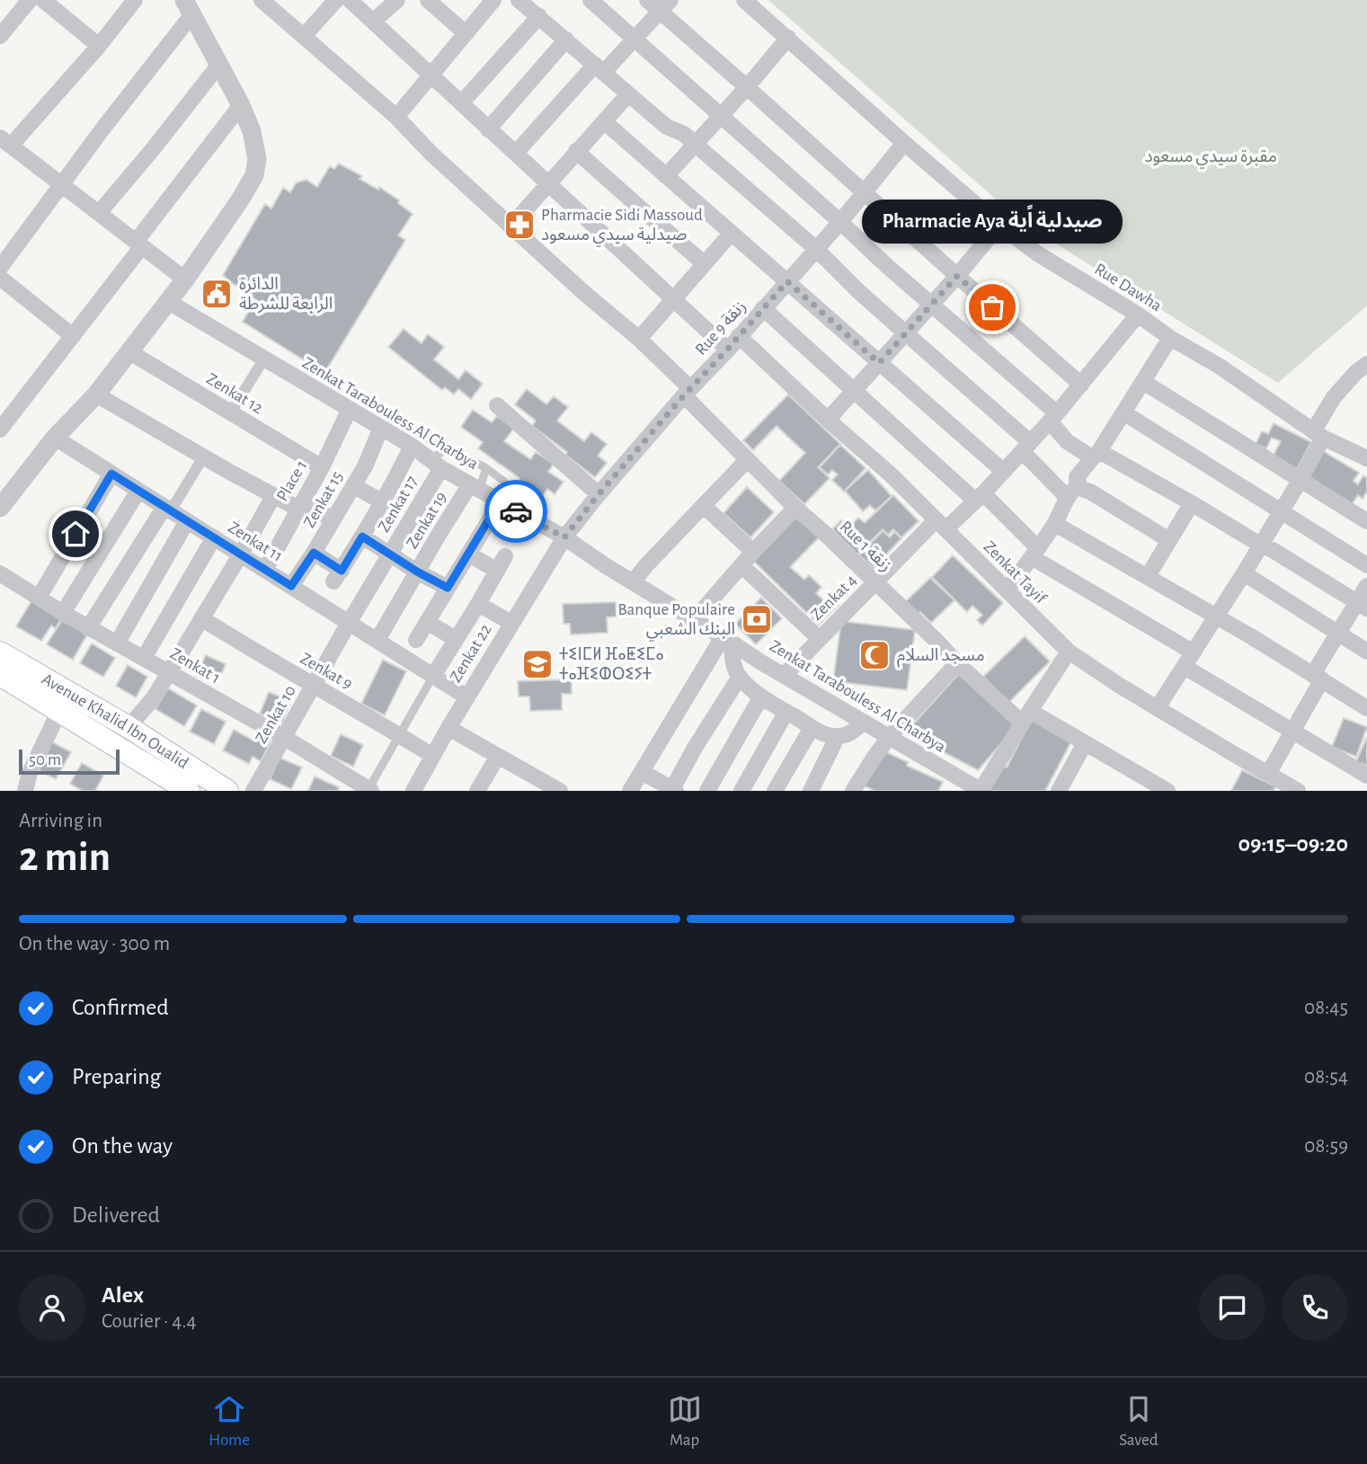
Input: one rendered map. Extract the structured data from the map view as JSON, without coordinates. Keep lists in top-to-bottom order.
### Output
{
  "streets": {
    "main road": ["Avenue Khalid Ibn Oualid"],
    "street": [
      "Rue Dawha",
      "Rue 9 زنقة",
      "Zenkat 12",
      "Zenkat Tarabouless Al Charbya",
      "Place 1",
      "Zenkat 15",
      "Zenkat 17",
      "Zenkat 19",
      "Zenkat 11",
      "Rue 1 زنقة",
      "Zenkat Tayif",
      "Zenkat 4",
      "Zenkat 22",
      "Zenkat 1",
      "Zenkat 9",
      "Zenkat 10"
    ]
  },
  "crossings": [
    ["Rue Dawha", "Rue 9 زنقة"],
    ["Rue Dawha", "Zenkat 4"],
    ["Rue 9 زنقة", "Zenkat Tarabouless Al Charbya"],
    ["Rue 9 زنقة", "Rue 1 زنقة"],
    ["Rue 9 زنقة", "Zenkat Tayif"],
    ["Rue 9 زنقة", "Zenkat 22"],
    ["Zenkat 12", "Place 1"],
    ["Zenkat Tarabouless Al Charbya", "Place 1"],
    ["Zenkat Tarabouless Al Charbya", "Zenkat 15"],
    ["Zenkat Tarabouless Al Charbya", "Zenkat 17"],
    ["Zenkat Tarabouless Al Charbya", "Zenkat 19"],
    ["Zenkat Tarabouless Al Charbya", "Zenkat 4"],
    ["Zenkat Tarabouless Al Charbya", "Zenkat 22"],
    ["Place 1", "Zenkat 11"],
    ["Zenkat 15", "Zenkat 11"],
    ["Zenkat 17", "Zenkat 11"],
    ["Zenkat 17", "Zenkat 10"],
    ["Zenkat 19", "Zenkat 11"],
    ["Zenkat 11", "Zenkat 22"],
    ["Zenkat 11", "Zenkat 10"],
    ["Rue 1 زنقة", "Zenkat 4"],
    ["Zenkat Tayif", "Zenkat 4"],
    ["Zenkat 22", "Zenkat 9"],
    ["Zenkat 1", "Zenkat 10"],
    ["Zenkat 9", "Zenkat 10"]
  ],
  "parks": ["مقبرة سيدي مسعود"],
  "places": {
    "pharmacy": ["Pharmacie Sidi Massoud صيدلية سيدي مسعود"],
    "public building": ["الدائرة الرابعة للشرطة"],
    "other": ["Pharmacie Aya صيدلية اًية"],
    "bank": ["Banque Populaire البنك الشعبي"],
    "mosque": ["مسجد السلام"],
    "school or university": ["ⵜⵉⵏⵎⵍ ⴼⴰⵟⵉⵎⴰ ⵜⴰⴼⵉⵀⵔⵉⵢⵜ"]
  },
  "scale_bar": "50 m",
  "page": {
    "bubble": "Pharmacie Aya صيدلية اًية",
    "scale": "50 m",
    "heading": ["2 min", "Arriving in", "09:15–09:20"],
    "panel": ["Alex", "Courier · 4.4"],
    "bar": "On the way · 300 m",
    "list": [
      ["Confirmed", "08:45"],
      ["Preparing", "08:54"],
      ["On the way", "08:59"],
      "Delivered"
    ],
    "tabs": ["Home", "Map", "Saved"]
  }
}
